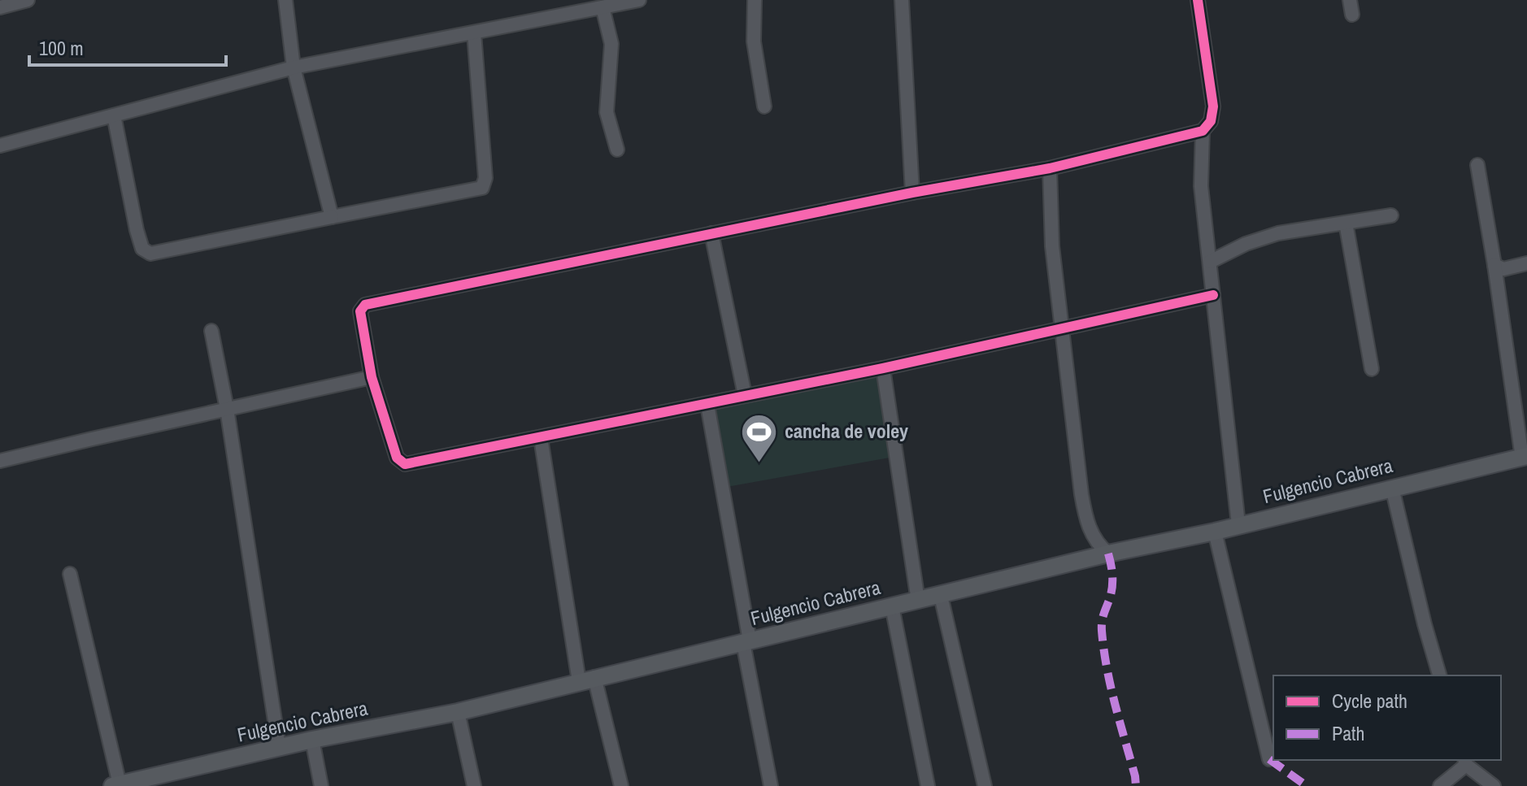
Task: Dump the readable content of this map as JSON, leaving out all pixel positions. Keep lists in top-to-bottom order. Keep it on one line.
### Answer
{"streets":{"main road":["Fulgencio Cabrera"]},"places":{"sports":["cancha de voley"]},"legend":["Cycle path","Path"],"scale_bar":"100 m"}
